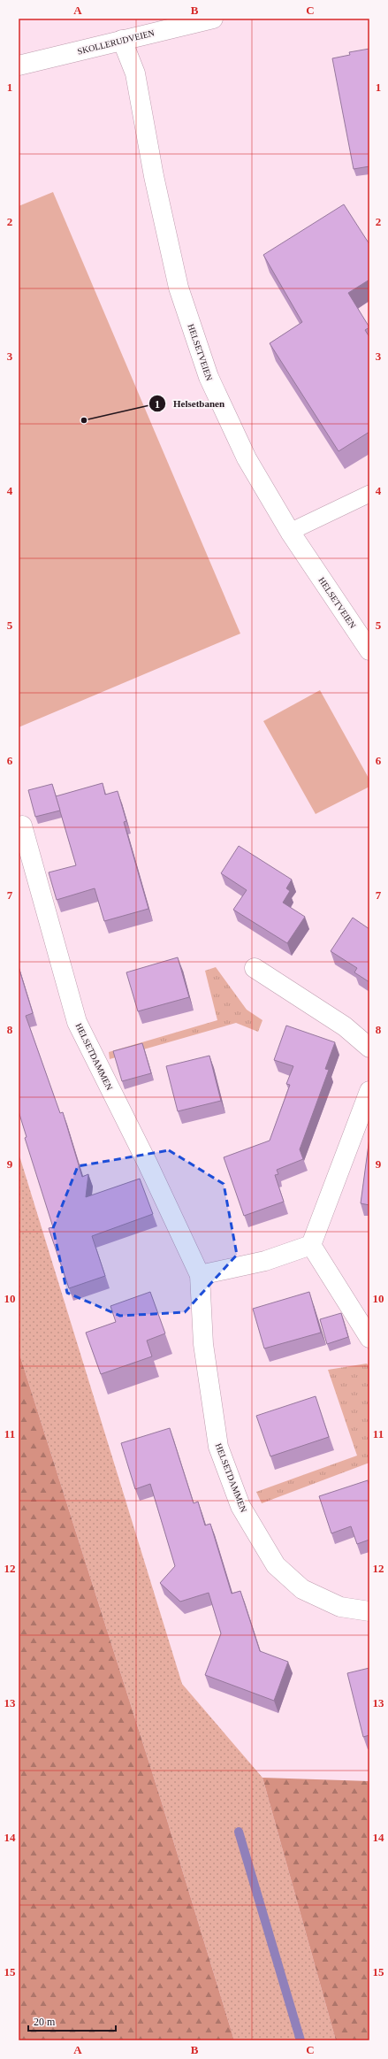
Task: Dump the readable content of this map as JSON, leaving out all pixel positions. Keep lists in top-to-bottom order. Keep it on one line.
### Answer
{"streets":{"street":["SKOLLERUDVEIEN","HELSETVEIEN","HELSETDAMMEN"]},"crossings":[["SKOLLERUDVEIEN","HELSETVEIEN"]],"places":["Helsetbanen"],"scale_bar":"20 m","grid":{"columns":["A","B","C"],"rows":["1","2","3","4","5","6","7","8","9","10","11","12","13","14","15"]}}
